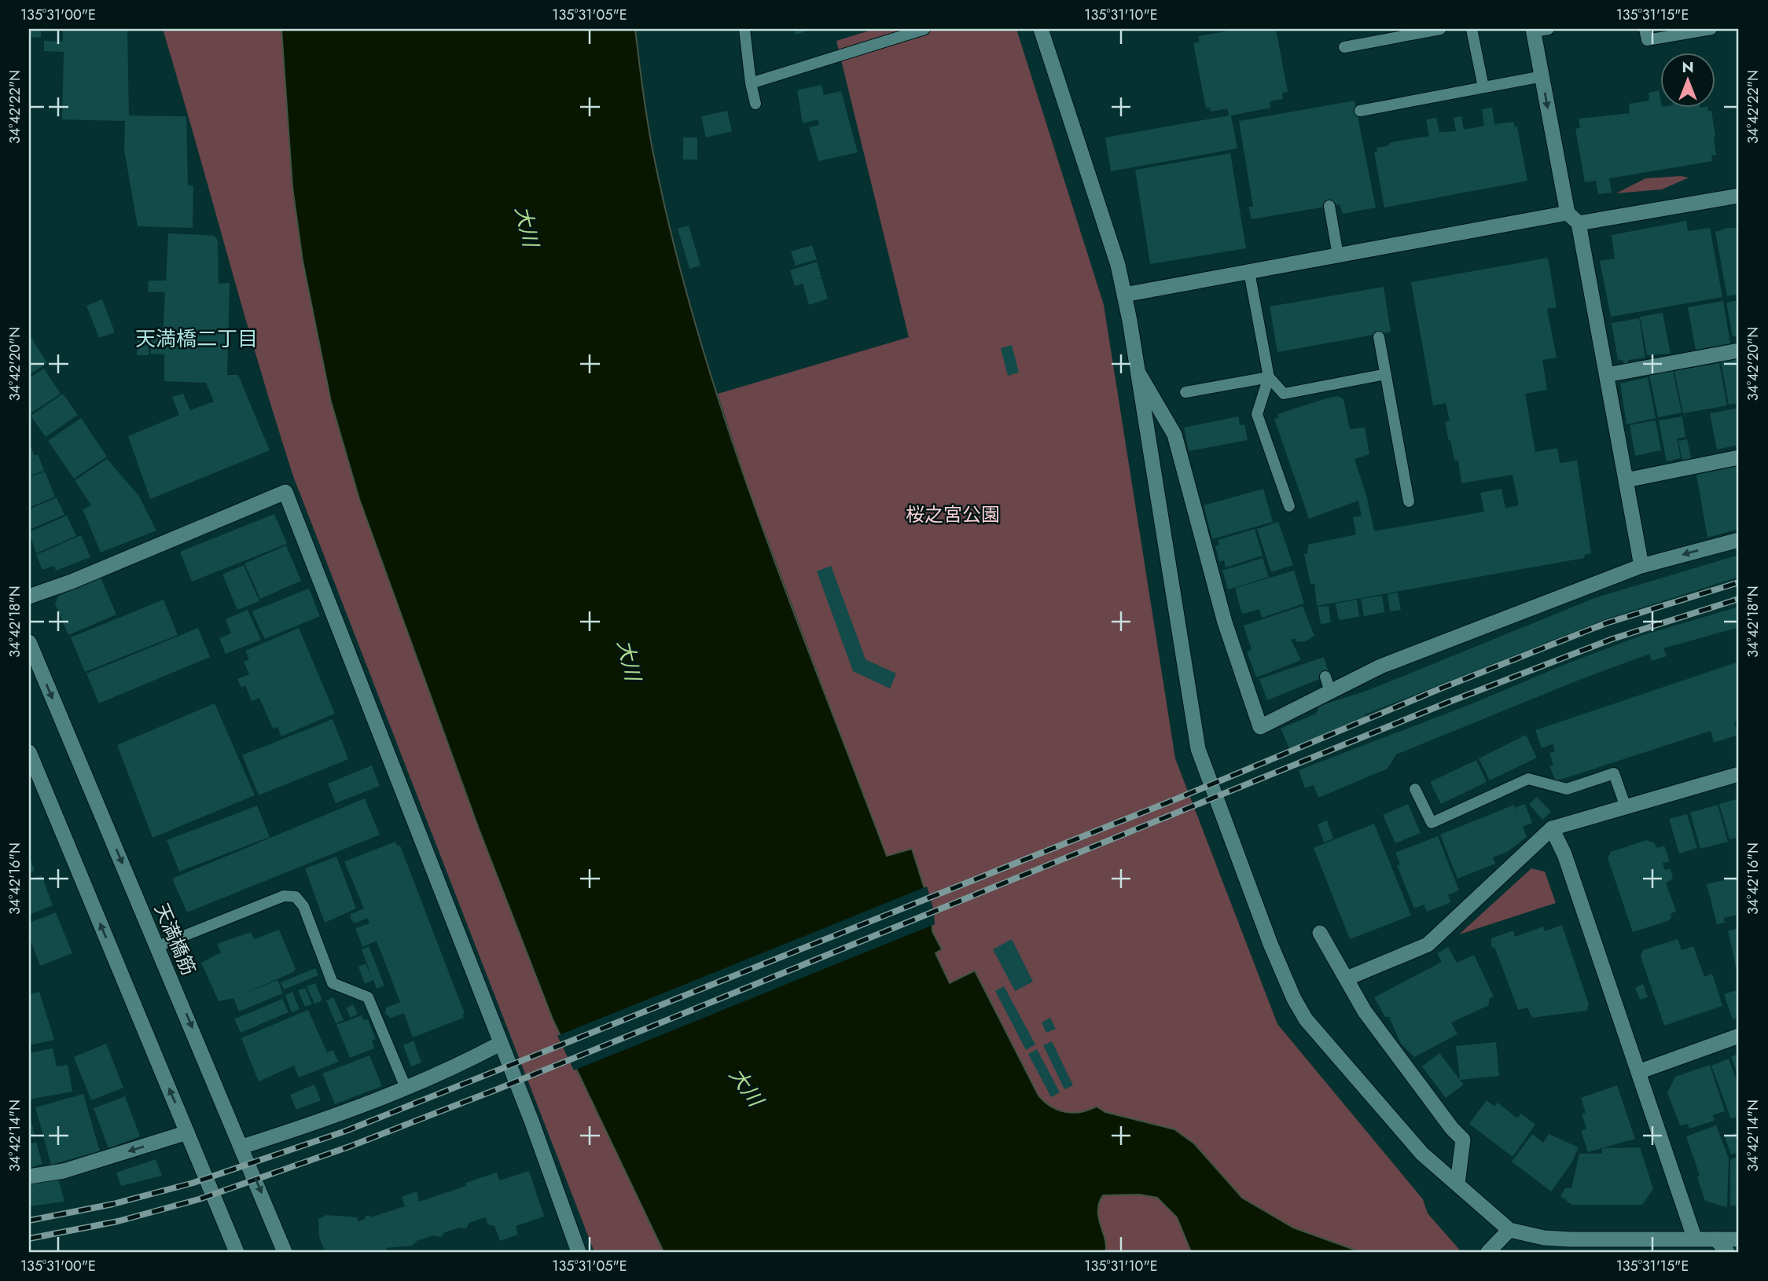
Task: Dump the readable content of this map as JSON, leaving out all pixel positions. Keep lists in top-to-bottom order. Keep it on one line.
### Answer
{"streets":{"street":["天満橋筋"]},"districts":["天満橋二丁目"],"water":["大川"],"parks":["桜之宮公園"],"north":"top","coordinates":["135°31'00\"E","135°31'05\"E","135°31'10\"E","135°31'15\"E","34°42'22\"N","34°42'20\"N","34°42'18\"N","34°42'16\"N","34°42'14\"N"]}
